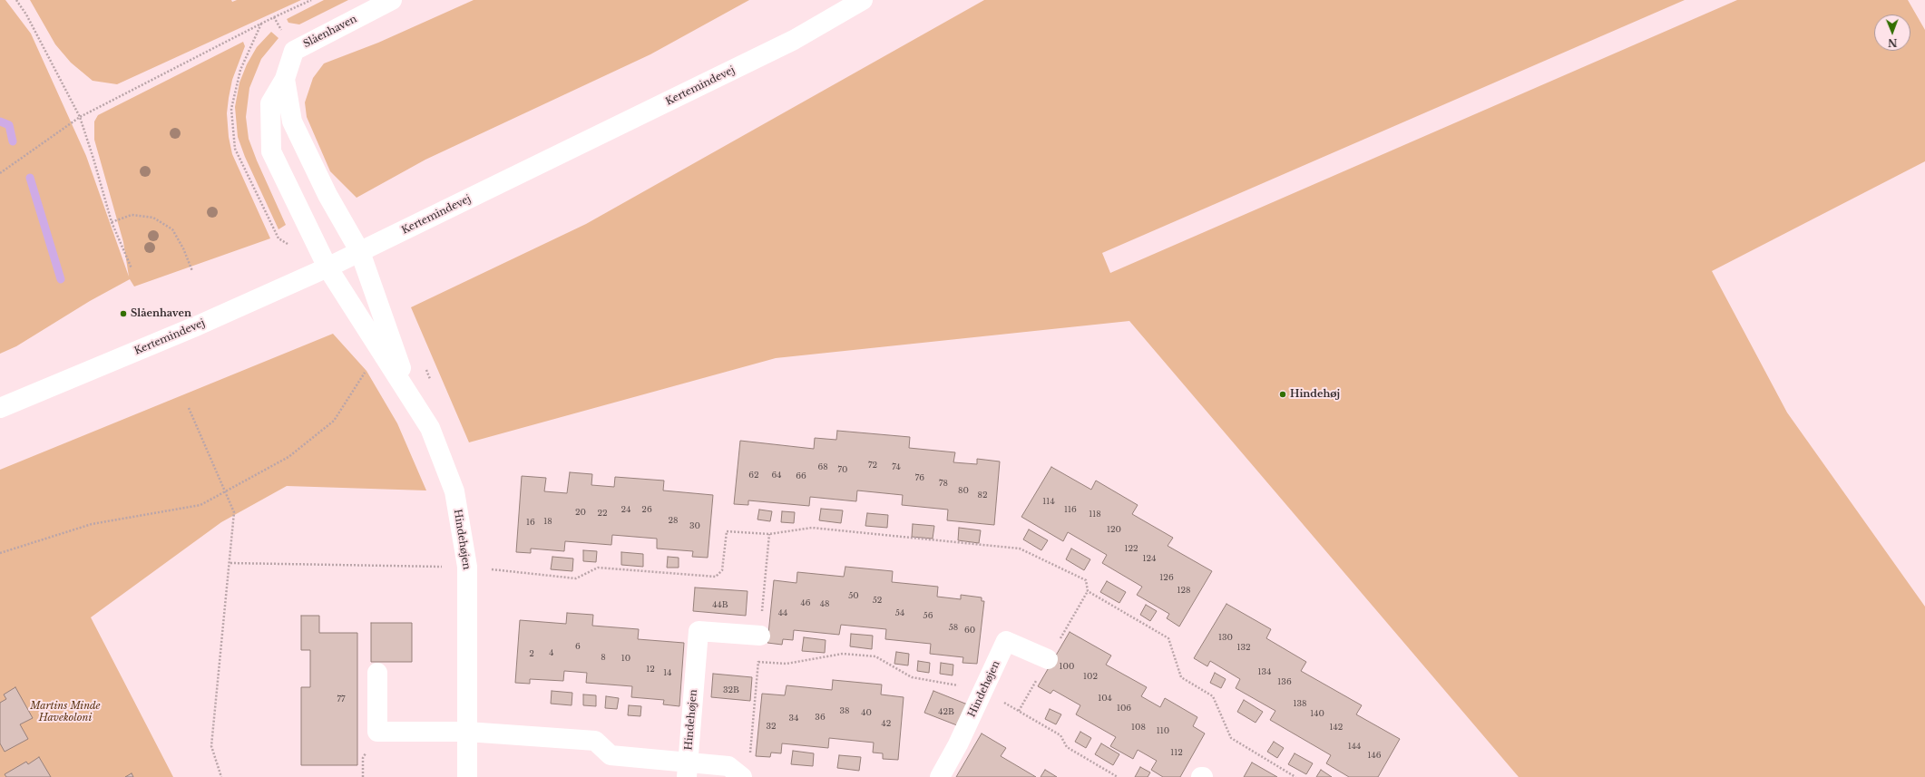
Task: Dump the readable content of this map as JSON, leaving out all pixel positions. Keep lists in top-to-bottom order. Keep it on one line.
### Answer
{"streets":{"street":["Slåenhaven","Kertemindevej","Hindehøjen"]},"crossings":[["Slåenhaven","Kertemindevej"],["Slåenhaven","Hindehøjen"],["Kertemindevej","Hindehøjen"]],"parks":["Martins Minde Havekoloni"],"places":["Slåenhaven","Hindehøj"],"house_numbers":["72","68","74","70","62","64","66","76","78","80","82","114","24","26","116","20","22","118","28","18","16","30","120","122","124","126","128","50","52","46","48","44B","44","54","56","58","60","130","6","132","4","2","8","10","100","12","134","14","102","136","32B","104","77","138","106","38","42B","40","140","36","34","42","32","108","142","110","144","112","146"],"north":"bottom"}
